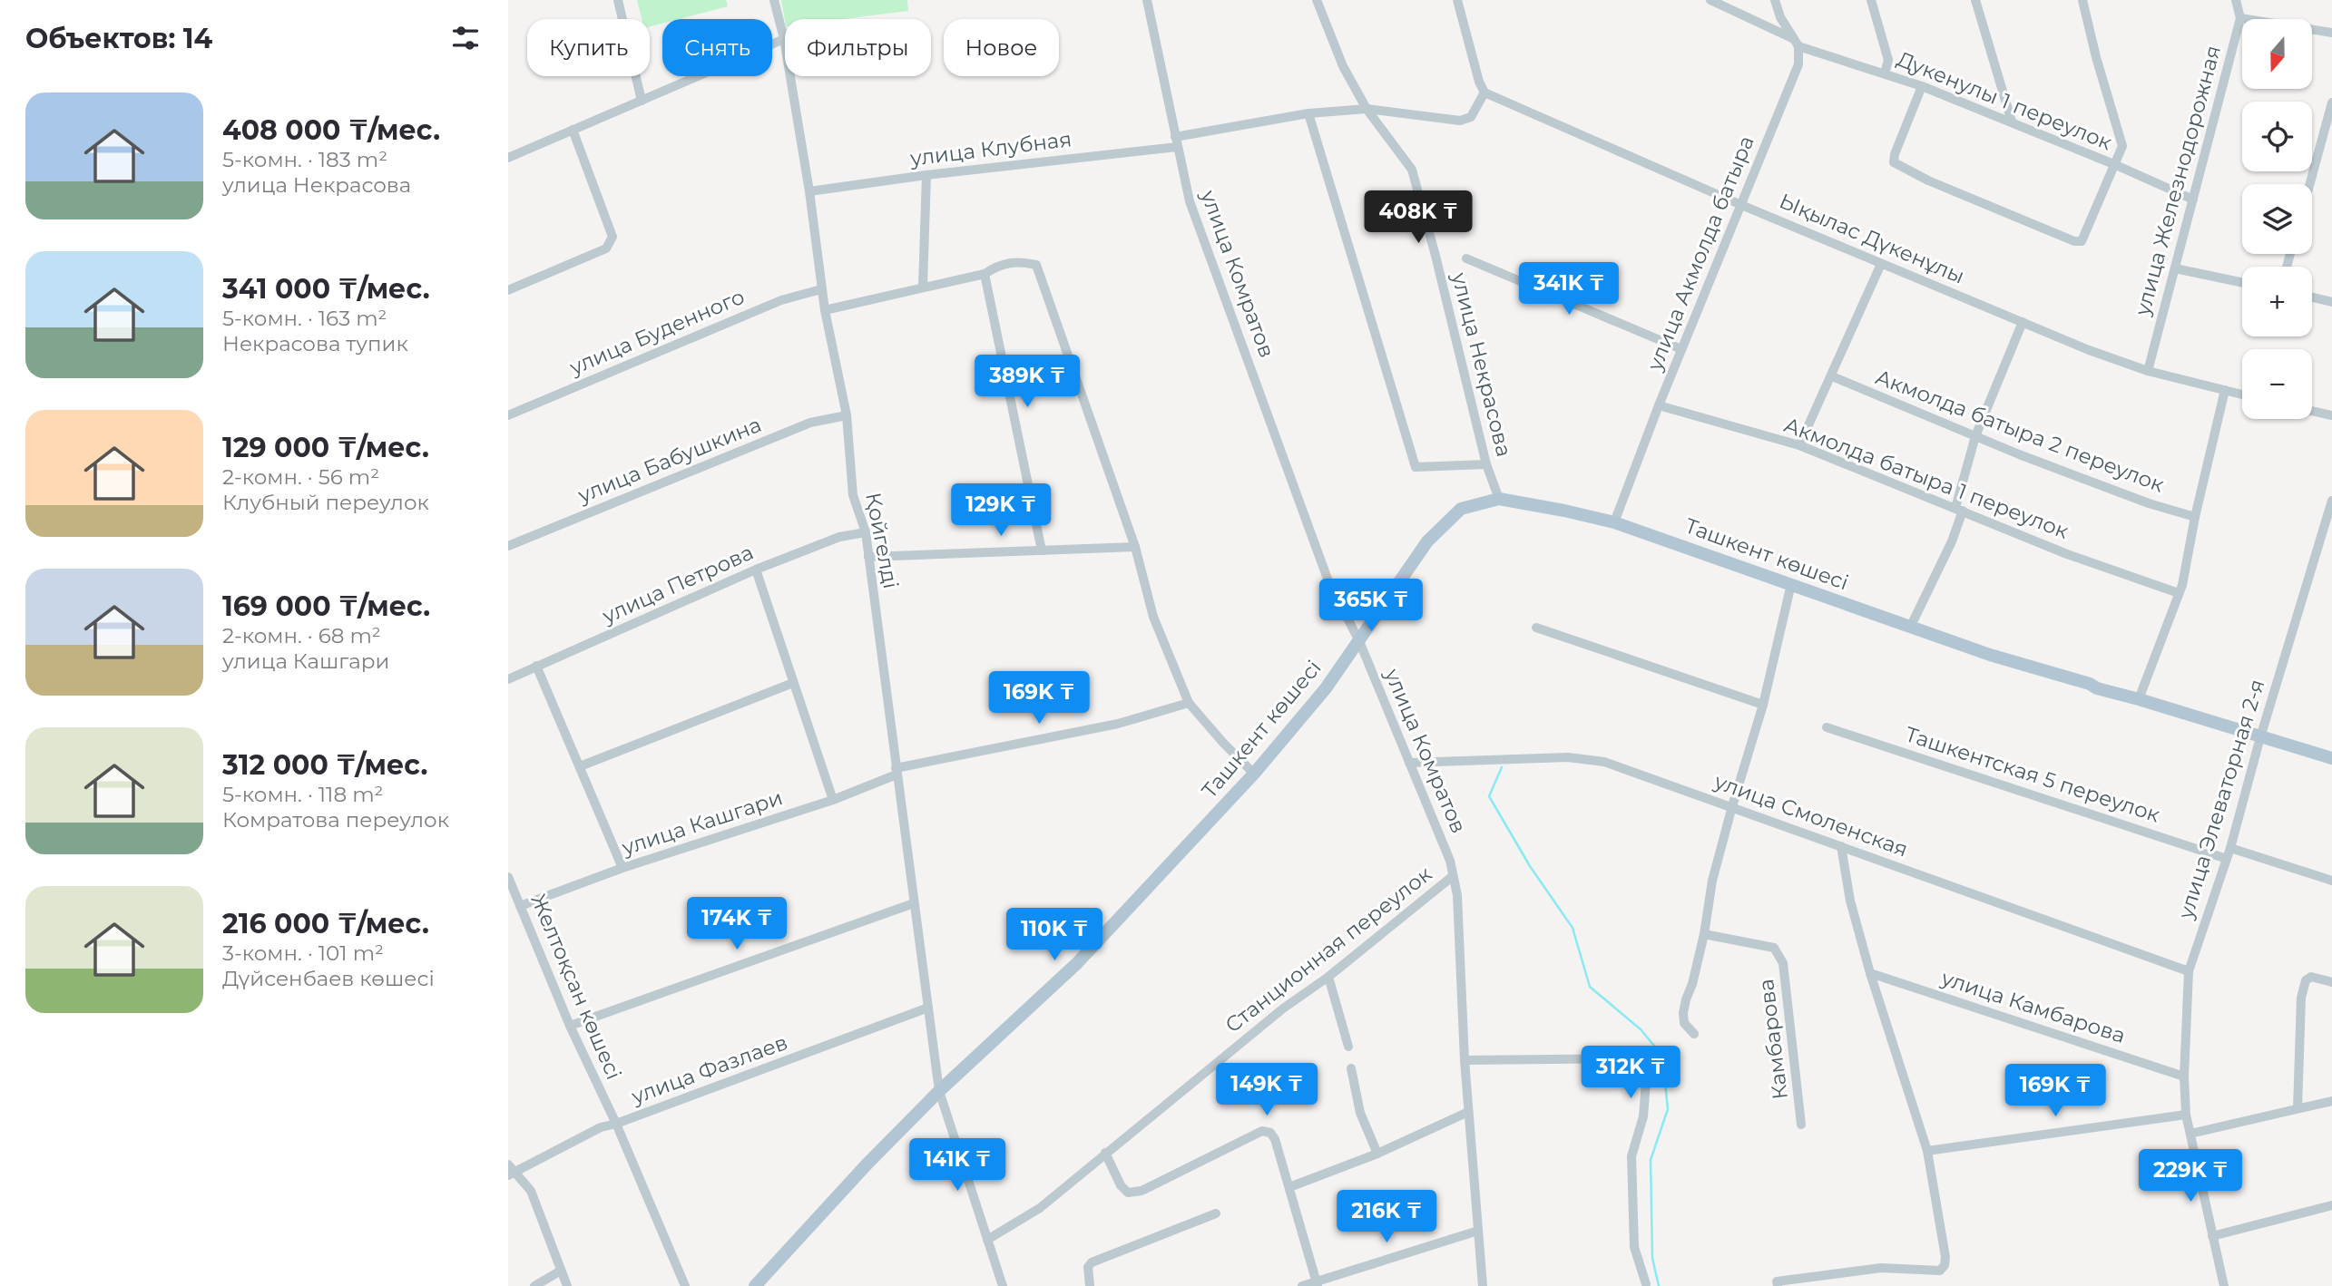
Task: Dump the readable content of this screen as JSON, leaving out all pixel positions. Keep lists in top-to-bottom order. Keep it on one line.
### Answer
{"streets":{"main road":["Ташкент көшесі"],"street":["Дукенулы 1 переулок","улица Клубная","улица Железнодорожная","Ықылас Дүкенұлы","улица Акмолда батыра","улица Комратов","улица Буденного","улица Некрасова","Акмолда батыра 2 переулок","улица Бабушкина","Акмолда батыра 1 переулок","Қойгелді","улица Петрова","Ташкентская 5 переулок","улица Элеваторная 2-я","улица Смоленская","улица Кашгари","Станционная переулок","Желтоқсан көшесі","улица Камбарова","Камбарова","улица Фазлаев"]},"crossings":[["Дукенулы 1 переулок","улица Железнодорожная"],["Дукенулы 1 переулок","улица Акмолда батыра"],["улица Клубная","Ықылас Дүкенұлы"],["улица Клубная","улица Комратов"],["улица Клубная","улица Некрасова"],["улица Клубная","Қойгелді"],["улица Железнодорожная","Ықылас Дүкенұлы"],["Ықылас Дүкенұлы","улица Акмолда батыра"],["улица Акмолда батыра","Акмолда батыра 1 переулок"],["улица Акмолда батыра","Ташкент көшесі"],["улица Комратов","Ташкент көшесі"],["улица Комратов","улица Смоленская"],["улица Комратов","Станционная переулок"],["улица Буденного","Қойгелді"],["улица Некрасова","Ташкент көшесі"],["улица Бабушкина","Қойгелді"],["Қойгелді","Ташкент көшесі"],["Қойгелді","улица Петрова"],["Қойгелді","улица Кашгари"],["Қойгелді","Станционная переулок"],["Қойгелді","улица Фазлаев"],["Ташкент көшесі","улица Элеваторная 2-я"],["Ташкентская 5 переулок","улица Элеваторная 2-я"],["улица Элеваторная 2-я","улица Смоленская"],["улица Элеваторная 2-я","улица Камбарова"],["улица Кашгари","Желтоқсан көшесі"],["Желтоқсан көшесі","улица Фазлаев"]],"north":"bottom","page":{"heading":"Объектов: 14","map_buttons":["+","−"],"chip":["Купить","Снять","Фильтры","Новое"],"list":[{"name":"408 000 ₸/мес.","note":"5-комн. · 183 m² · улица Некрасова"},{"name":"341 000 ₸/мес.","note":"5-комн. · 163 m² · Некрасова тупик"},{"name":"129 000 ₸/мес.","note":"2-комн. · 56 m² · Клубный переулок"},{"name":"169 000 ₸/мес.","note":"2-комн. · 68 m² · улица Кашгари"},{"name":"312 000 ₸/мес.","note":"5-комн. · 118 m² · Комратова переулок"},{"name":"216 000 ₸/мес.","note":"3-комн. · 101 m² · Дүйсенбаев көшесі"}],"price":["408K ₸","341K ₸","389K ₸","129K ₸","365K ₸","169K ₸","174K ₸","110K ₸","312K ₸","149K ₸","169K ₸","141K ₸","229K ₸","216K ₸"]}}
